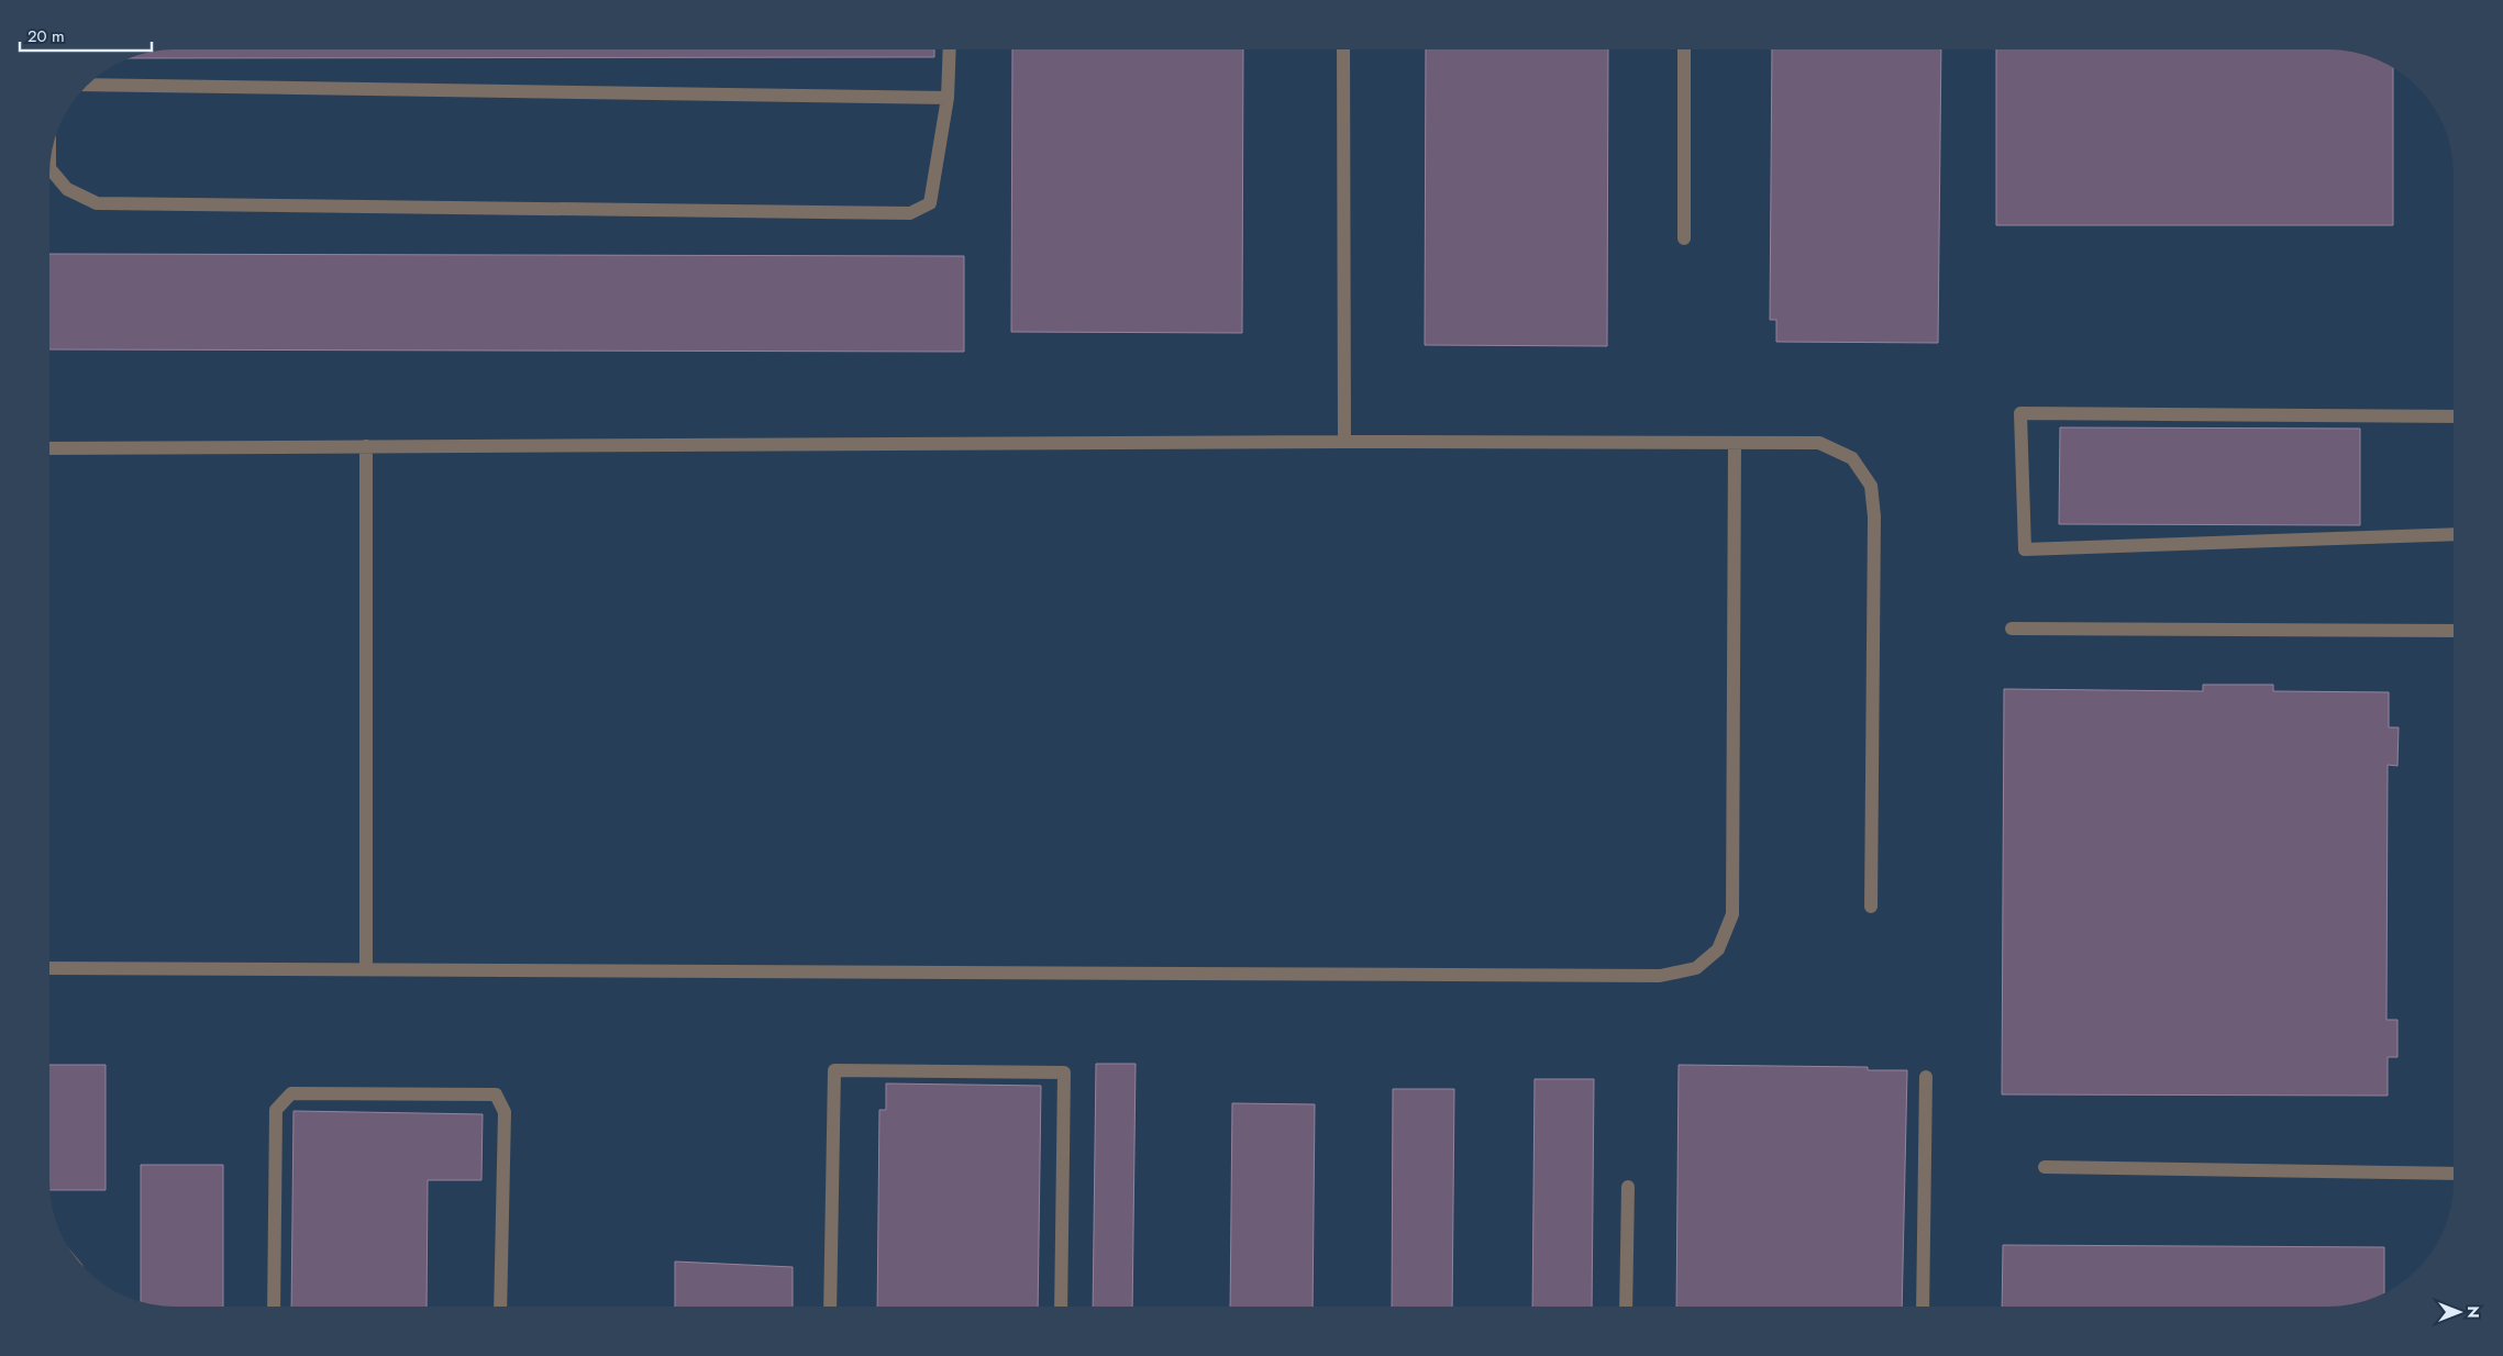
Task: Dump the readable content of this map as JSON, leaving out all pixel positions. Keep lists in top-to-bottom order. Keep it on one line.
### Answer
{"scale_bar":"20 m","north":"right"}
